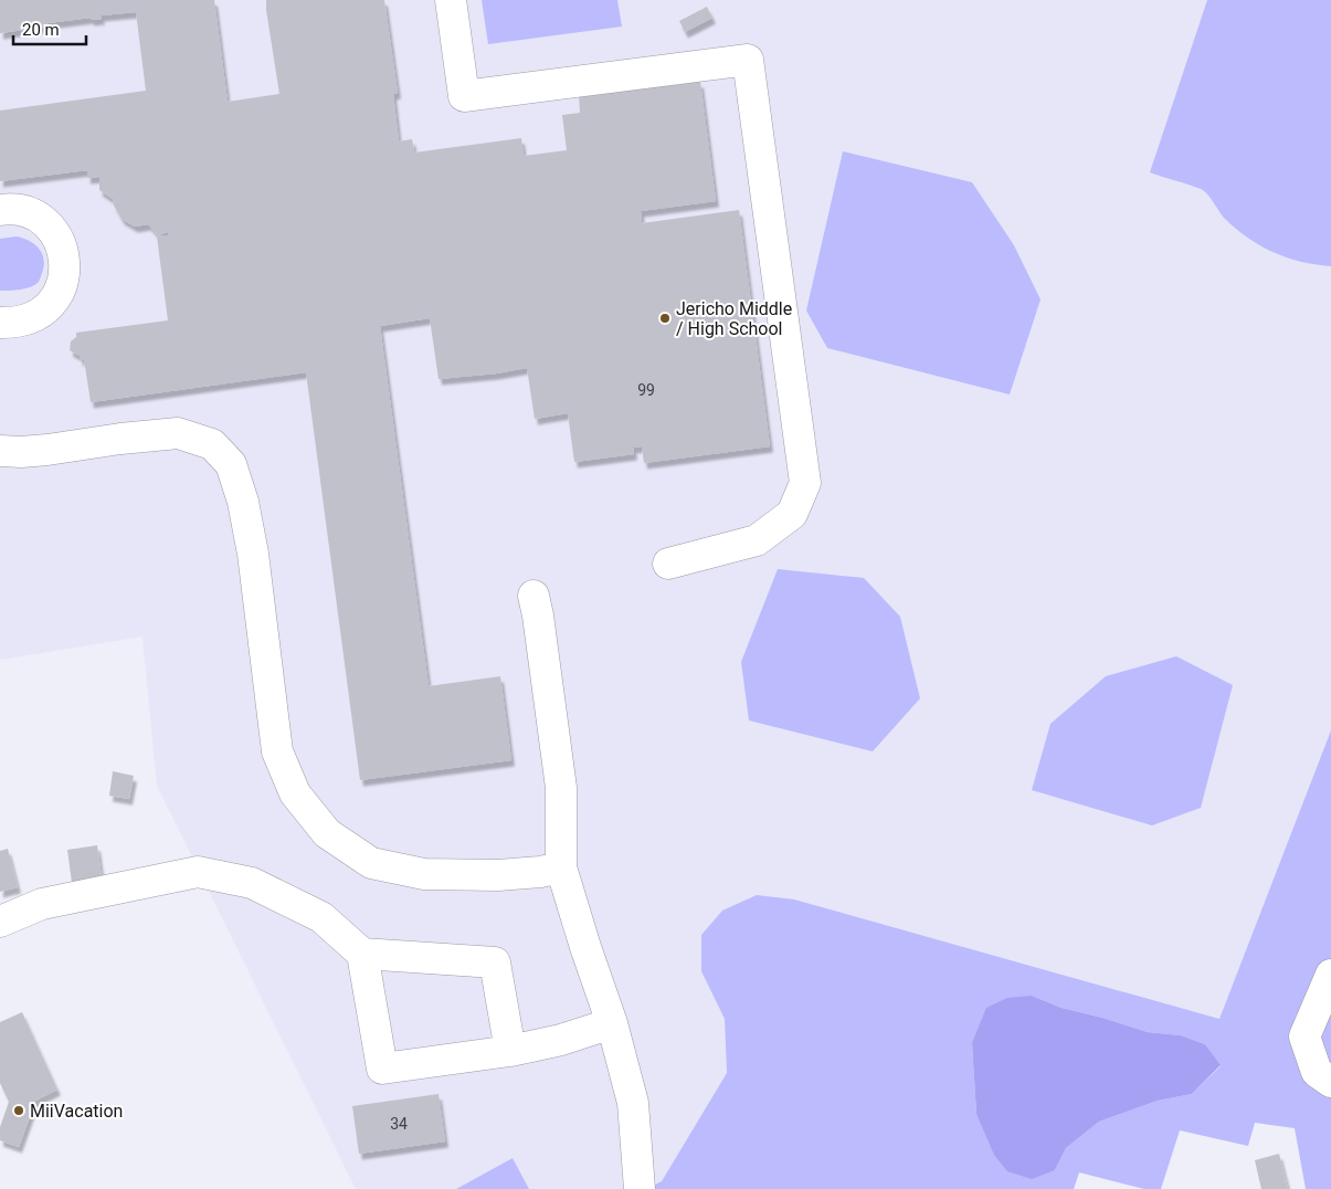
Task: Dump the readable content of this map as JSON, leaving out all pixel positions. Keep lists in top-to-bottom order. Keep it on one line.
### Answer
{"places":["Jericho Middle / High School","MiiVacation"],"house_numbers":["99","34"],"scale_bar":"20 m"}
